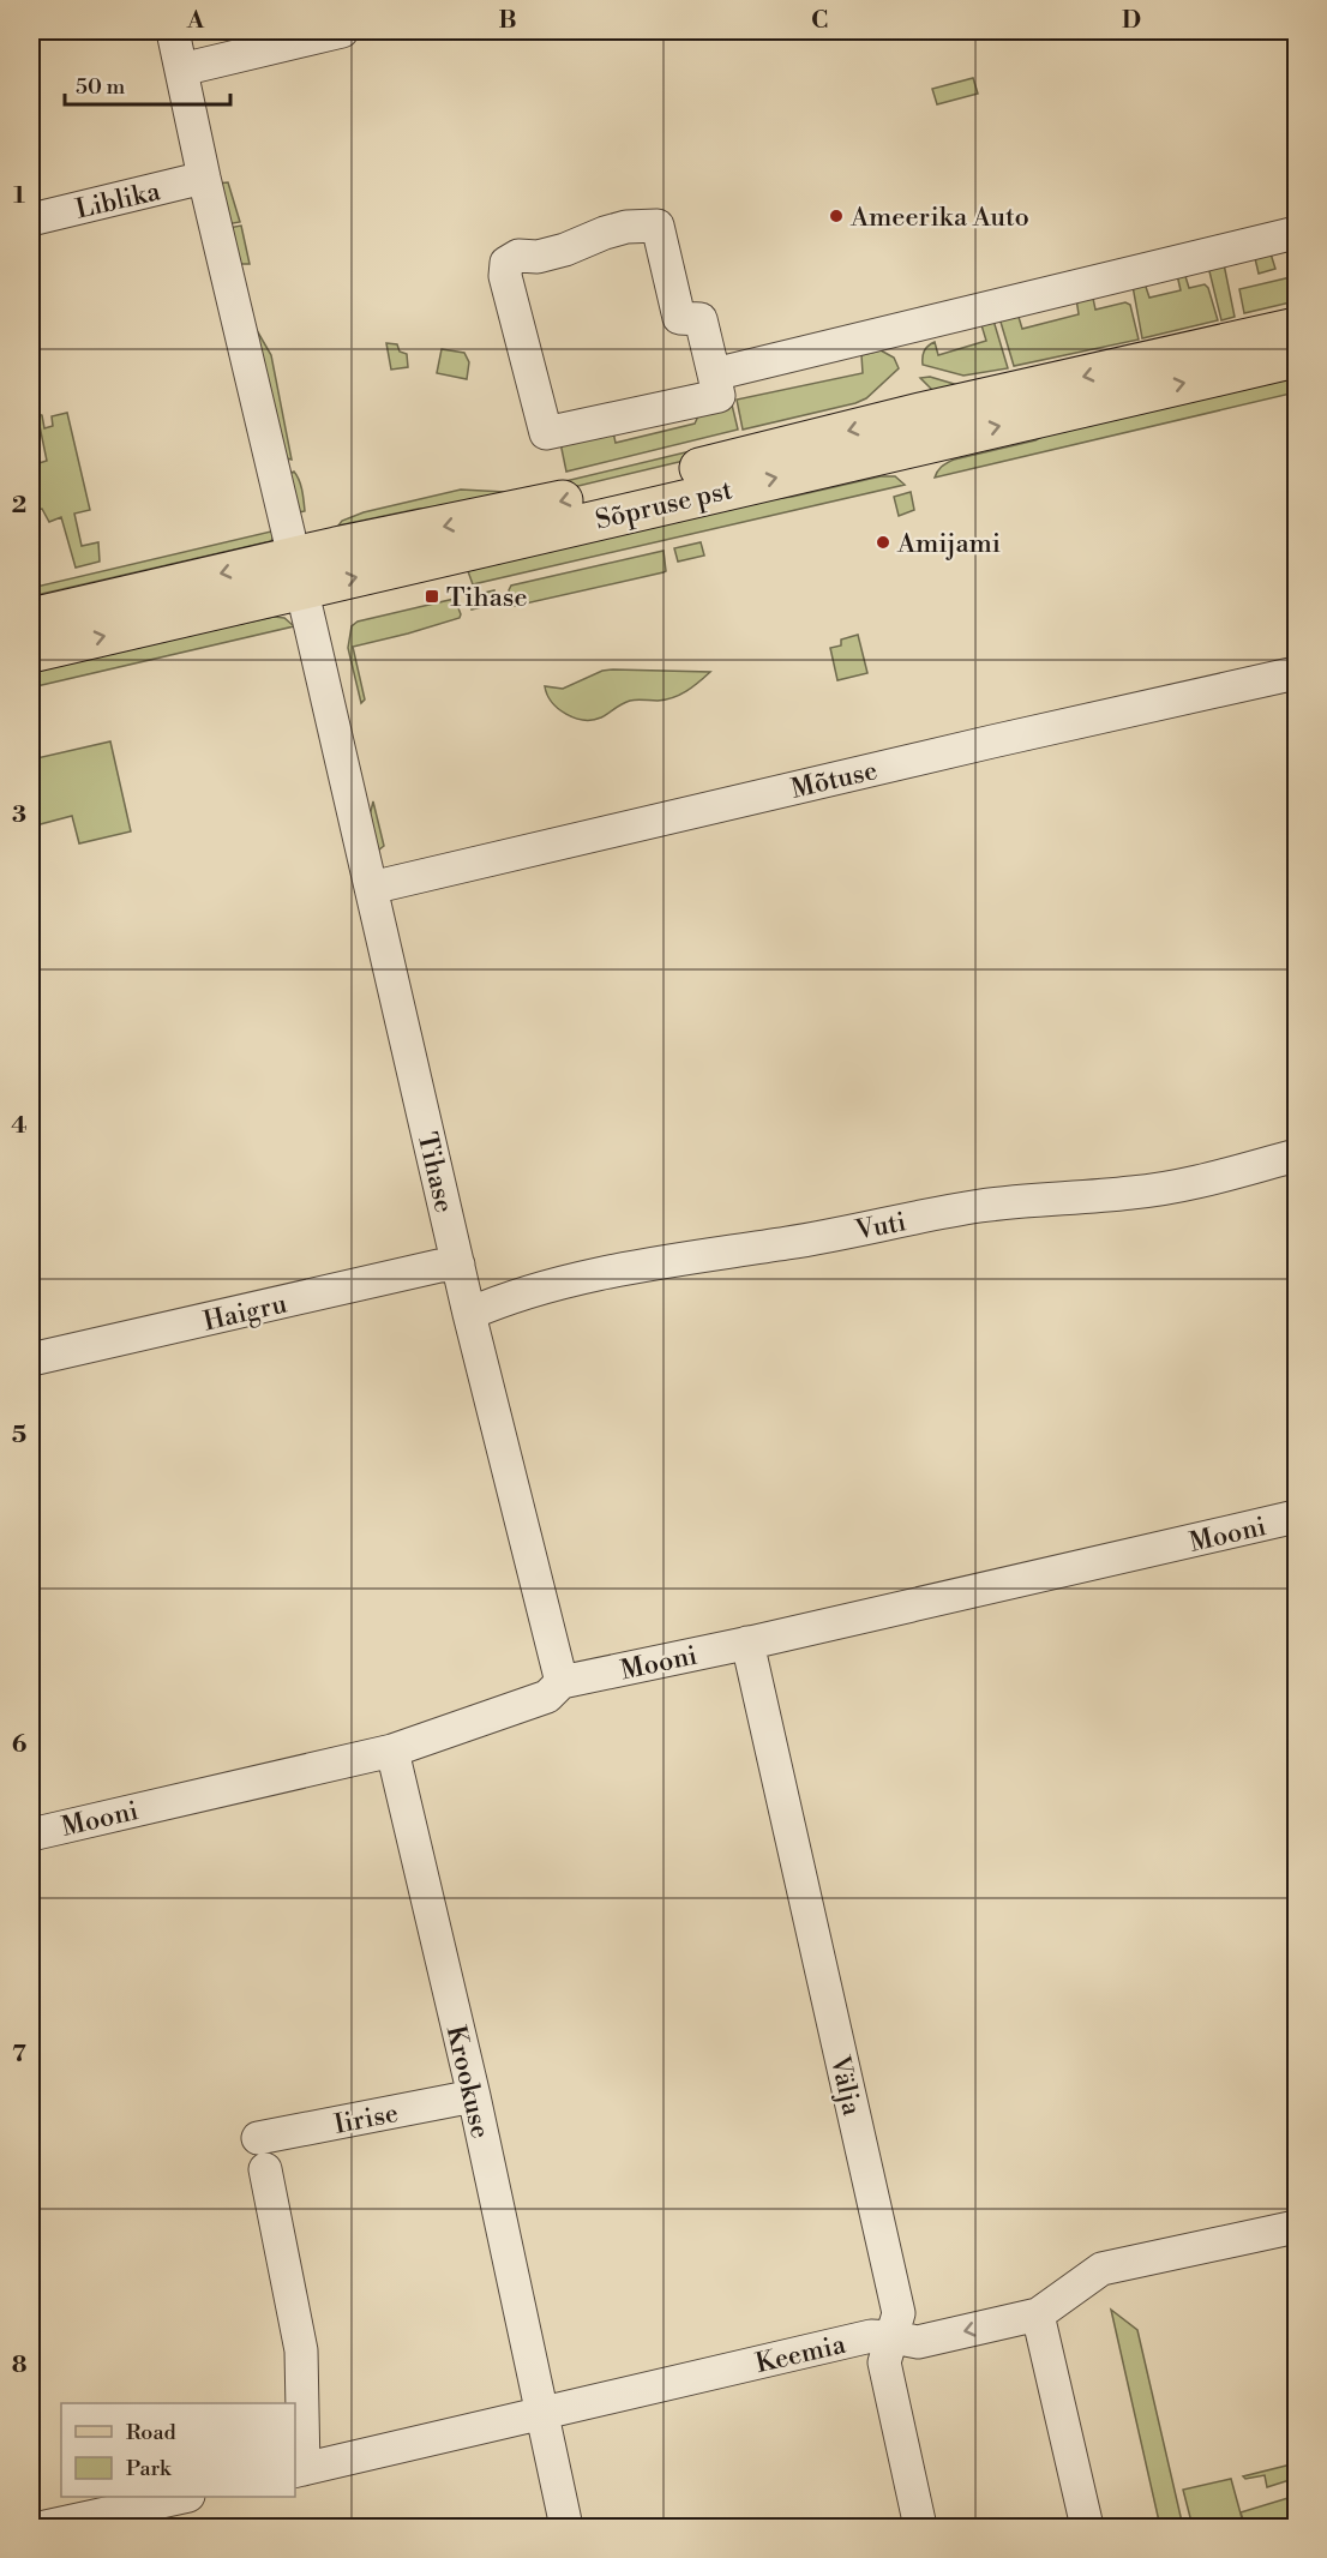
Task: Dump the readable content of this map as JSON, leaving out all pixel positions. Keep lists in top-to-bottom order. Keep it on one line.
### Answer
{"streets":{"main road":["Sõpruse pst"],"street":["Liblika","Mõtuse","Tihase","Vuti","Haigru","Mooni","Krookuse","Välja","Iirise","Keemia"]},"crossings":[["Liblika","Tihase"],["Sõpruse pst","Tihase"],["Mõtuse","Tihase"],["Tihase","Vuti"],["Tihase","Haigru"],["Tihase","Mooni"],["Mooni","Krookuse"],["Mooni","Välja"],["Krookuse","Iirise"],["Krookuse","Keemia"],["Välja","Keemia"],["Iirise","Keemia"]],"places":{"other":["Ameerika Auto","Amijami"],"transit":["Tihase"]},"legend":["Road","Park"],"scale_bar":"50 m","grid":{"columns":["A","B","C","D"],"rows":["1","2","3","4","5","6","7","8"]}}
